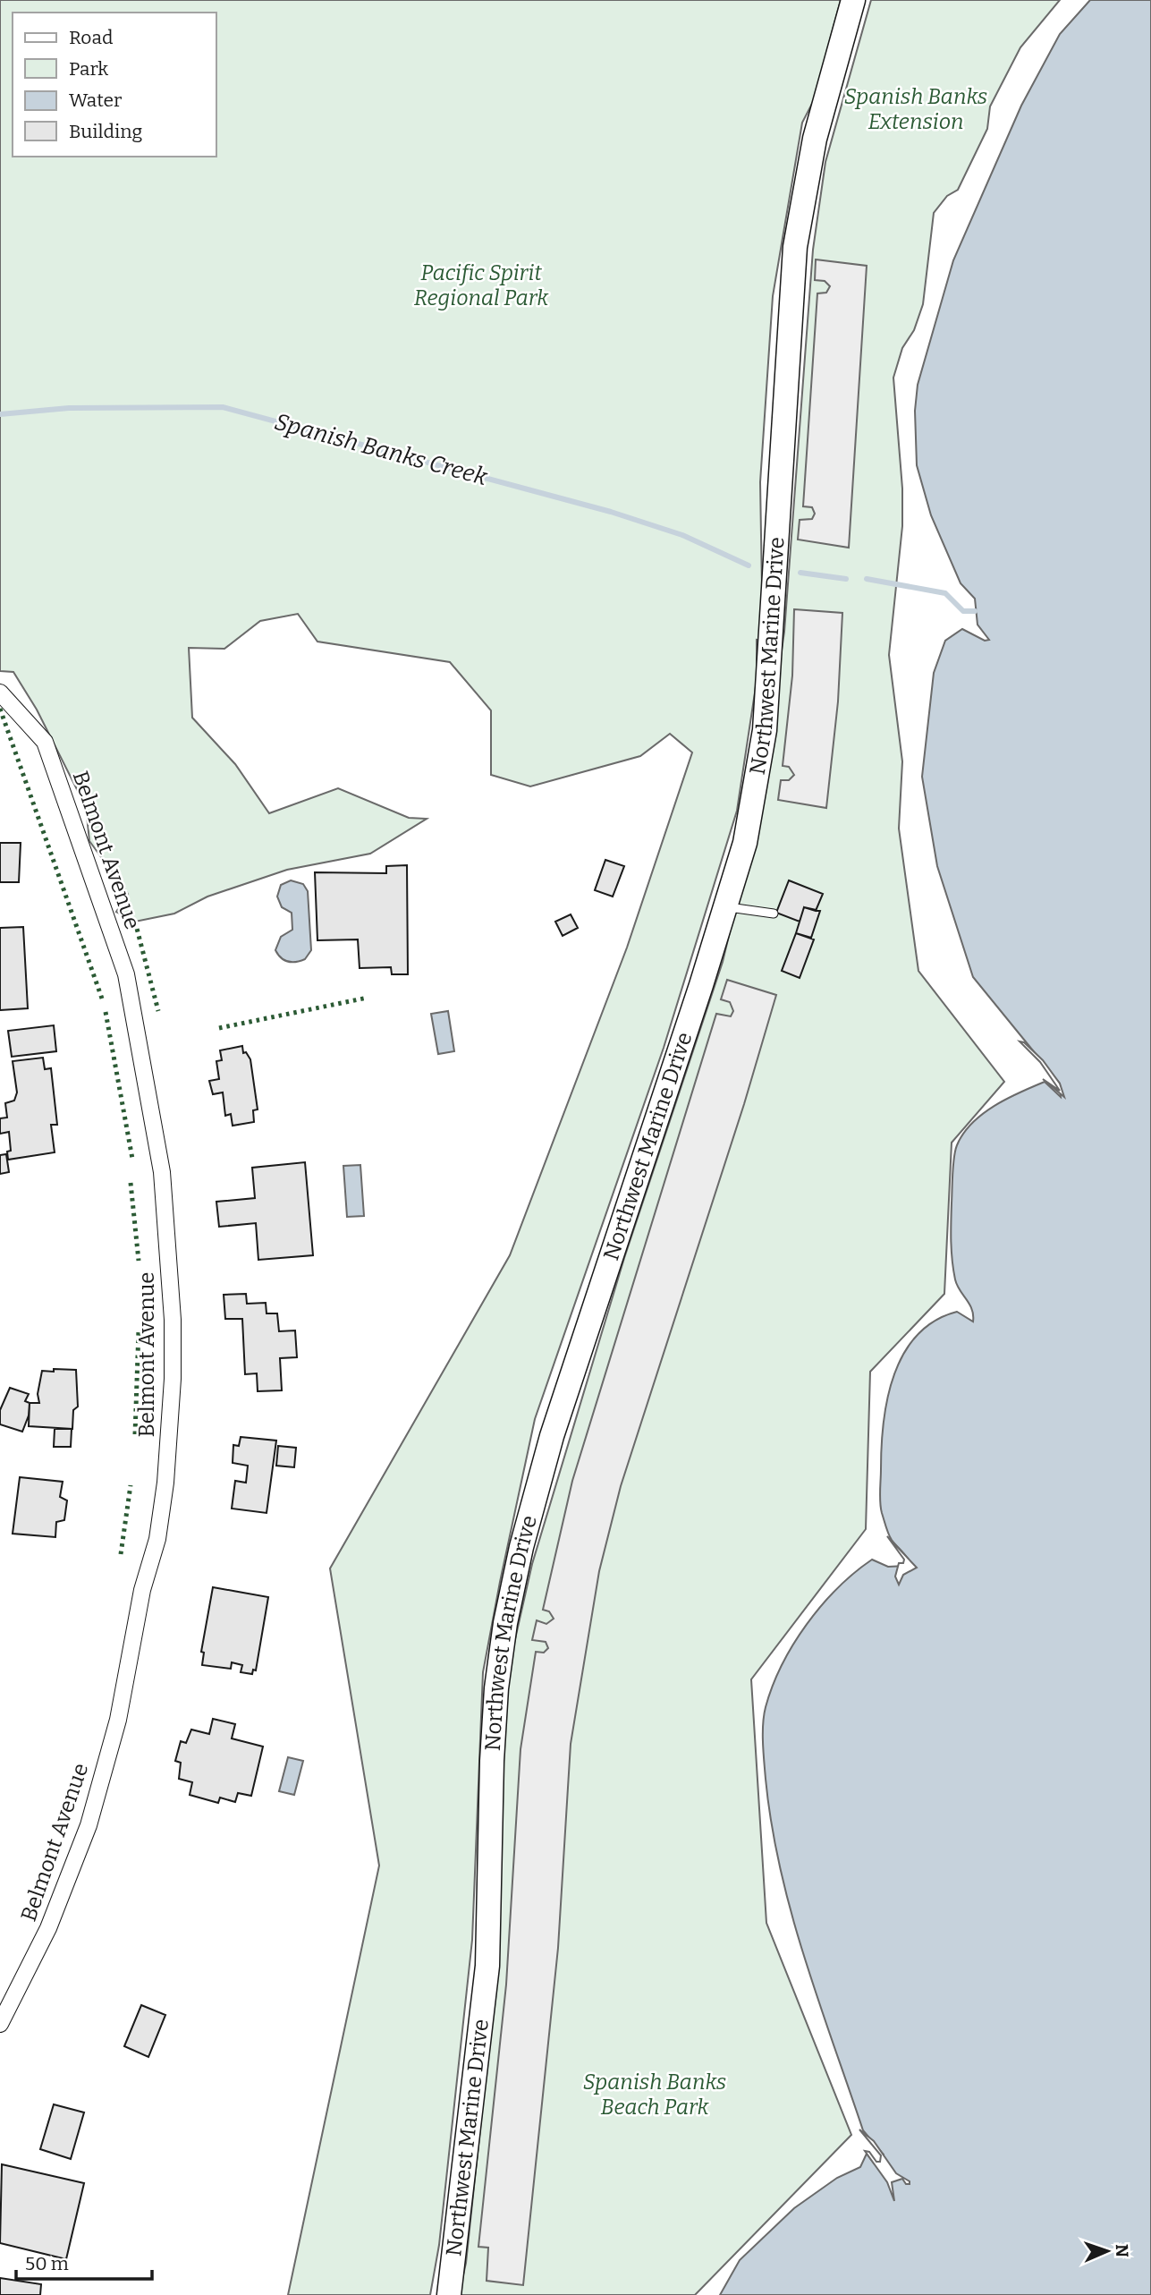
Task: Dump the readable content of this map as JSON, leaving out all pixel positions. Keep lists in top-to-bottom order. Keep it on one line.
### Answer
{"streets":{"street":["Northwest Marine Drive","Belmont Avenue"]},"water":["Spanish Banks Creek"],"parks":["Spanish Banks Extension","Pacific Spirit Regional Park","Spanish Banks Beach Park"],"legend":["Road","Park","Water","Building"],"scale_bar":"50 m","north":"right"}
